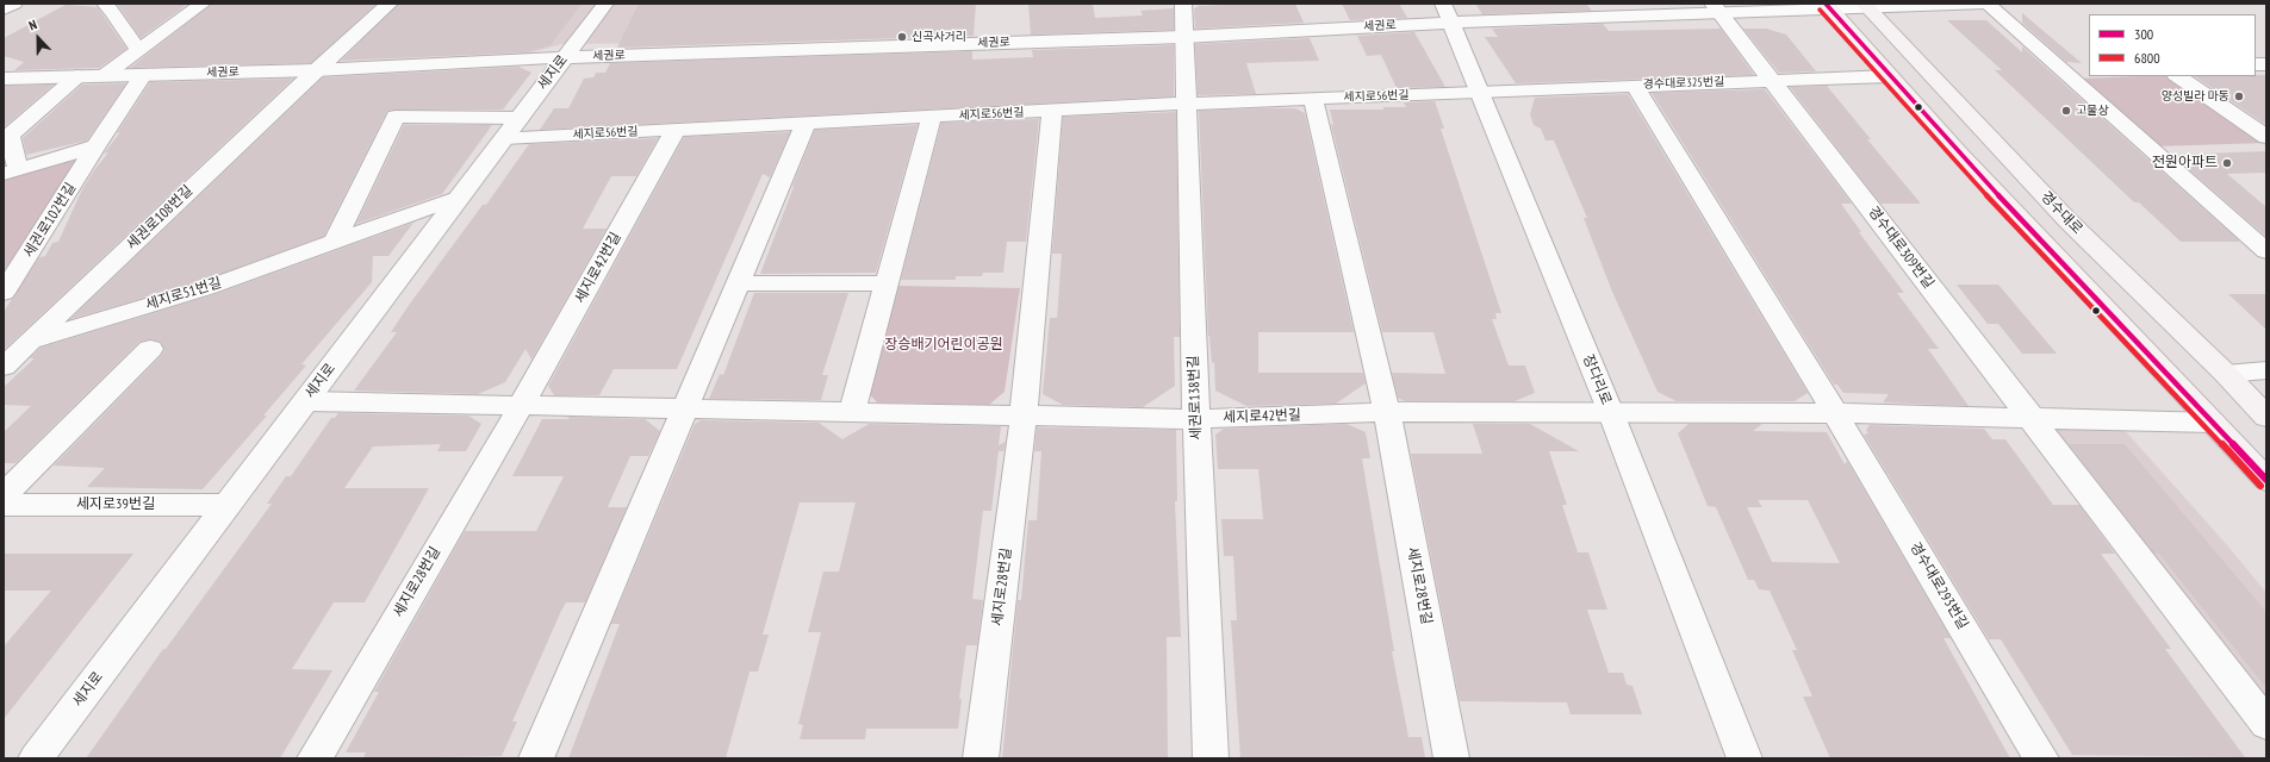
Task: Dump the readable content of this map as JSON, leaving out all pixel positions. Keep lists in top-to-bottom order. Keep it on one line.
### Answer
{"streets":{"main road":["경수대로"],"street":["세권로","세지로","경수대로325번길","세지로56번길","세권로108번길","세권로102번길","경수대로309번길","세지로42번길","세지로51번길","장다리로","세권로138번길","세지로39번길","세지로28번길","경수대로293번길"]},"crossings":[["세권로","세지로"],["세권로","경수대로"],["세권로","세권로108번길"],["세권로","세권로102번길"],["세권로","경수대로309번길"],["세권로","장다리로"],["세권로","세권로138번길"],["세지로","세지로56번길"],["세지로","세지로42번길"],["세지로","세지로51번길"],["세지로","세지로39번길"],["경수대로325번길","세지로56번길"],["경수대로325번길","경수대로309번길"],["경수대로325번길","장다리로"],["세지로56번길","세지로42번길"],["세지로56번길","장다리로"],["세지로56번길","세권로138번길"],["세권로108번길","세지로51번길"],["세지로42번길","장다리로"],["세지로42번길","세권로138번길"],["세지로42번길","세지로28번길"]],"parks":["장승배기어린이공원"],"places":["신곡사거리","양성빌라 마동","고물상","전원아파트"],"lines":["transit line 300","transit line 6800"],"legend":["300","6800"],"north":"top"}
